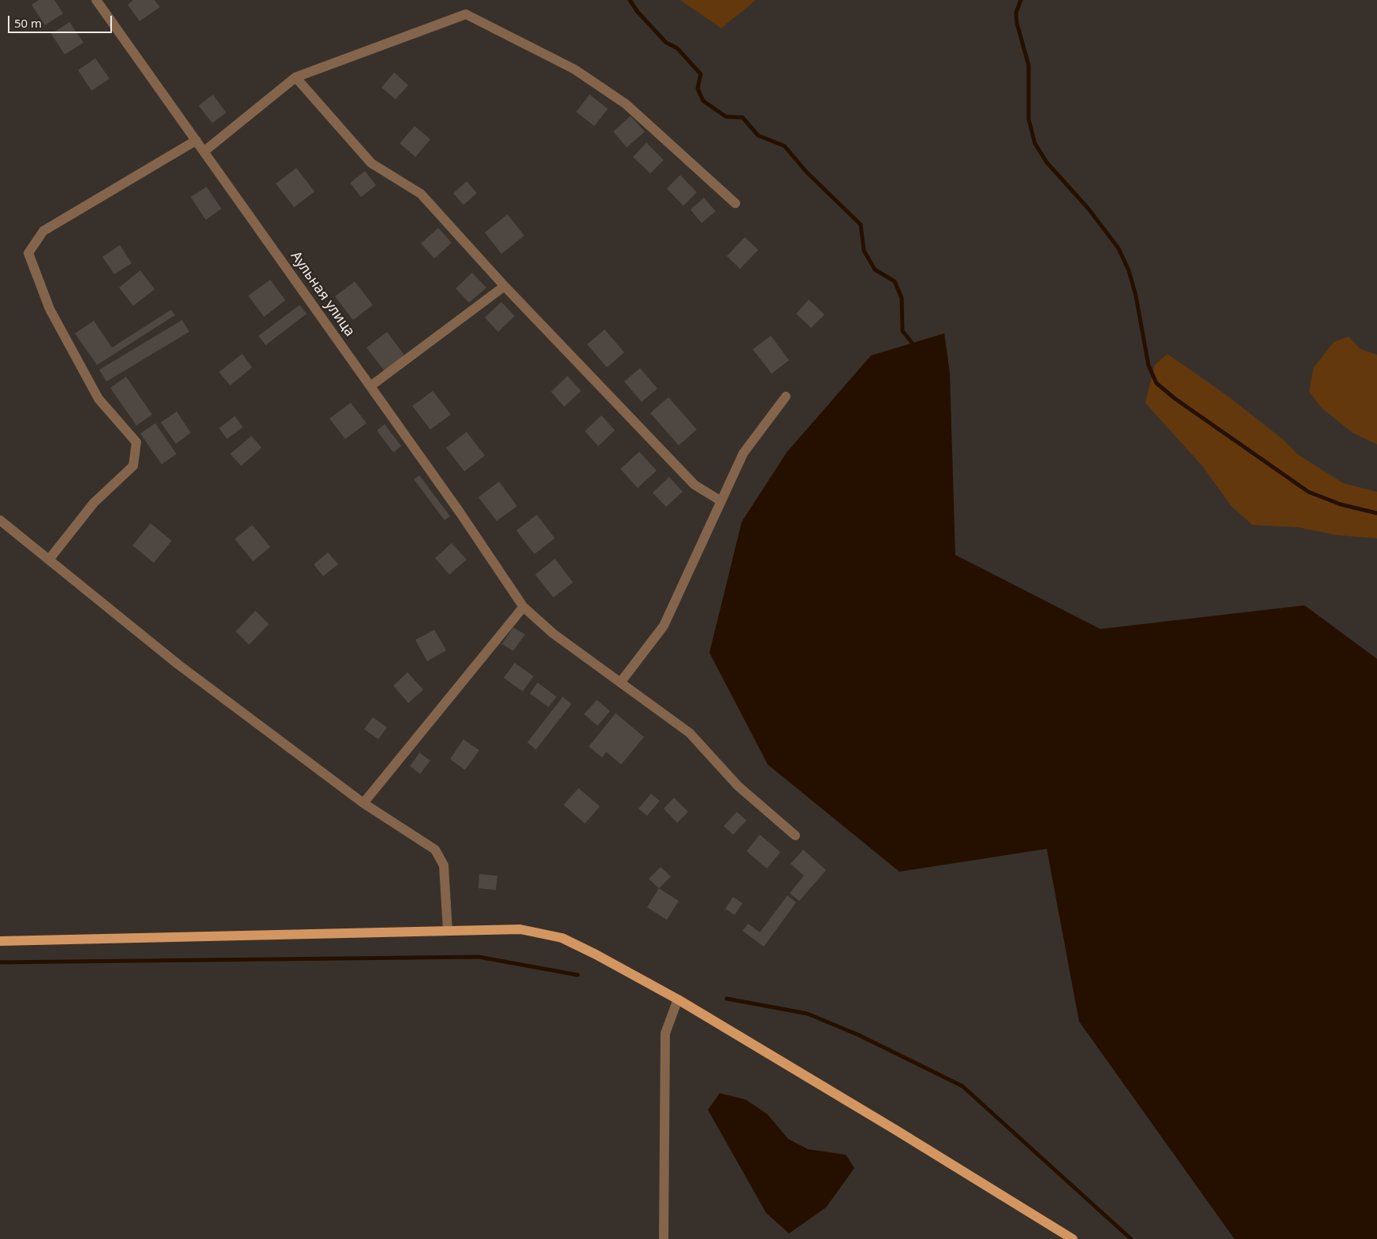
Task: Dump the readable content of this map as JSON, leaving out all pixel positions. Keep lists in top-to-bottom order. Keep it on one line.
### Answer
{"streets":{"street":["Аульная улица"]},"scale_bar":"50 m"}
